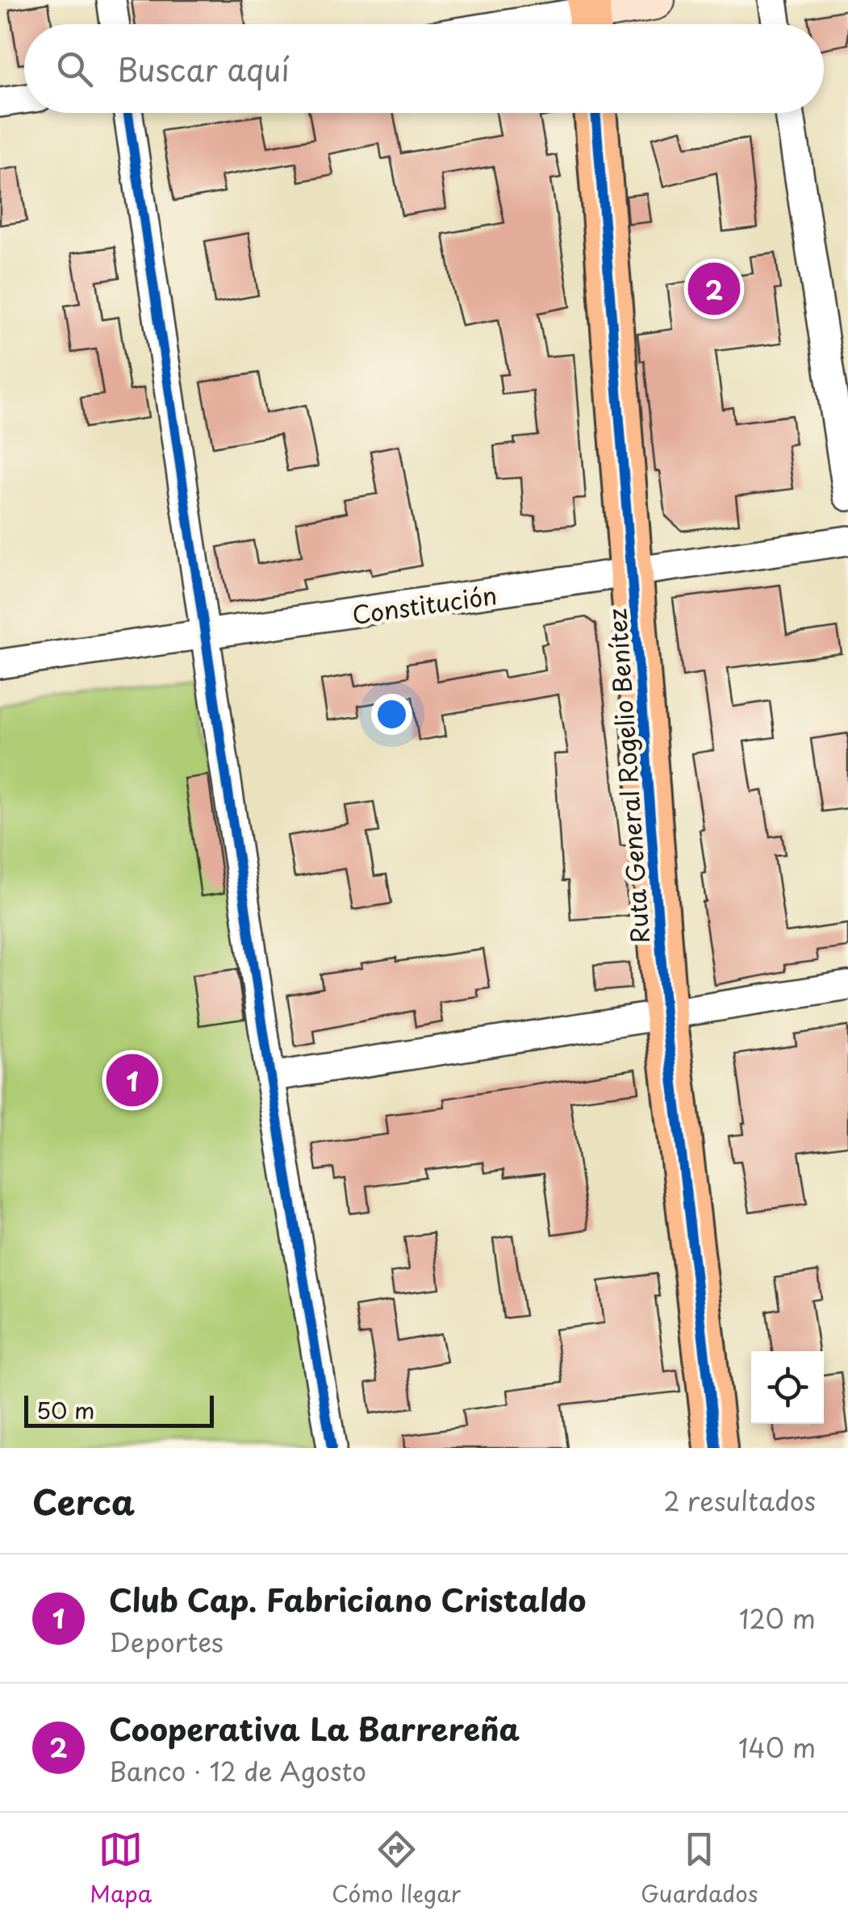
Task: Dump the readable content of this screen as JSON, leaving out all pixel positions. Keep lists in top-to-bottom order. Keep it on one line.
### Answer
{"streets":{"main road":["Ruta General Rogelio Benítez"],"street":["Constitución"]},"crossings":[["Constitución","Ruta General Rogelio Benítez"]],"scale_bar":"50 m","page":{"search":"Buscar aquí","pins":["2","1"],"scale":"50 m","heading":["Cerca","2 resultados"],"list":[{"mark":"1","name":"Club Cap. Fabriciano Cristaldo","note":"Deportes","value":"120 m"},{"mark":"2","name":"Cooperativa La Barrereña","note":"Banco · 12 de Agosto","value":"140 m"}],"nav":["Mapa","Cómo llegar","Guardados"]}}
